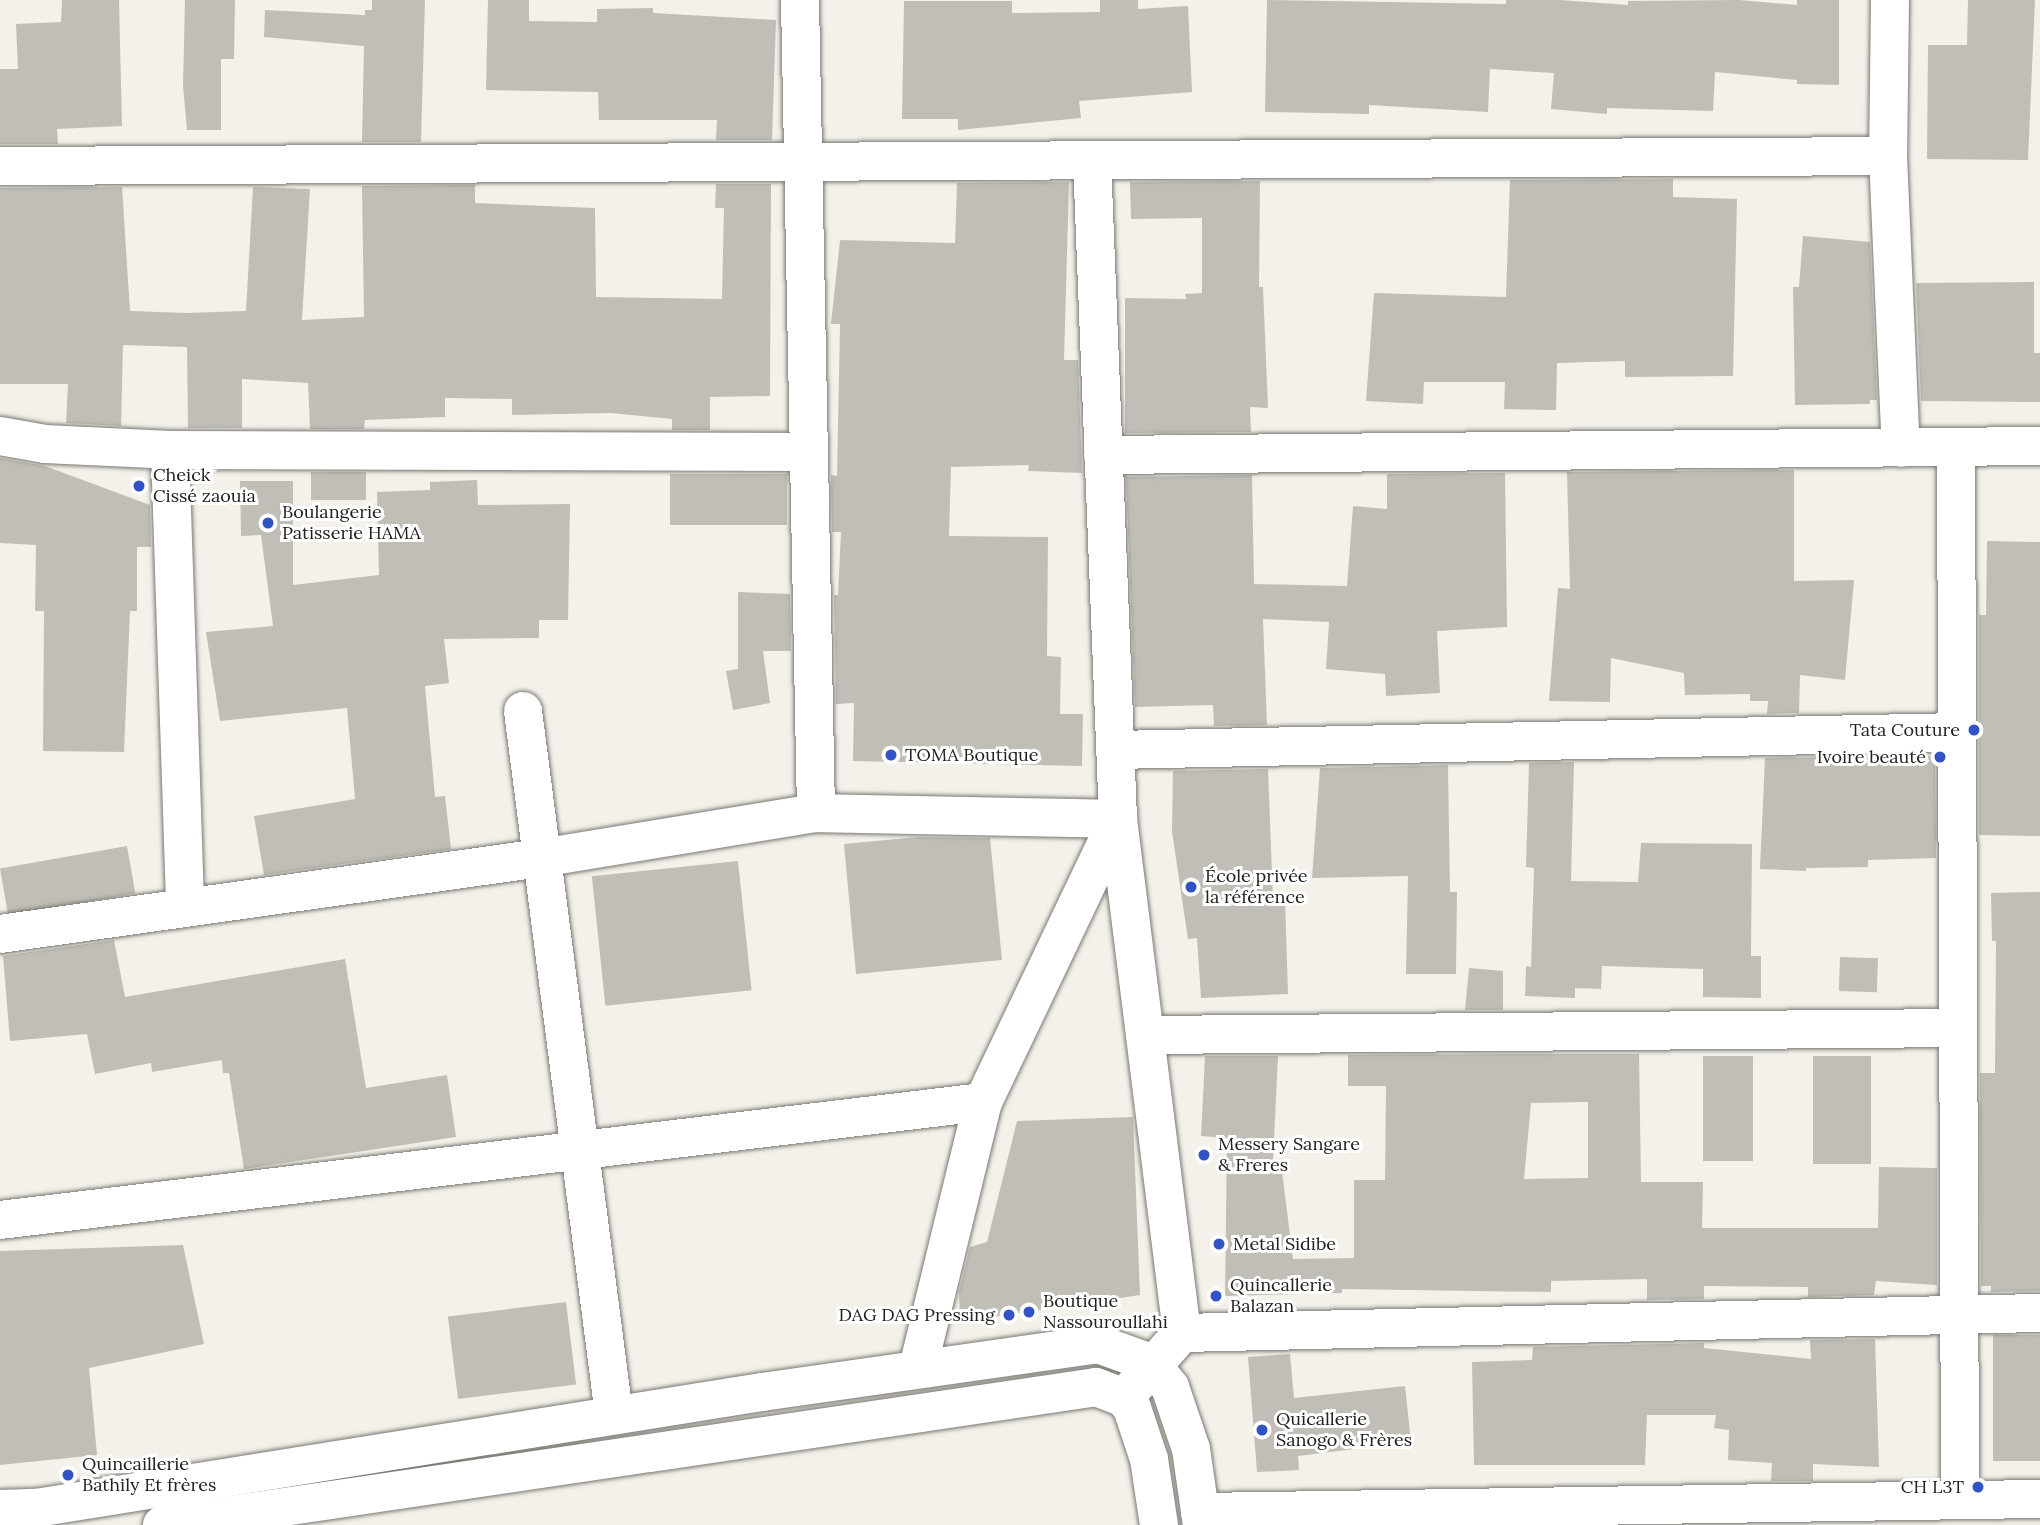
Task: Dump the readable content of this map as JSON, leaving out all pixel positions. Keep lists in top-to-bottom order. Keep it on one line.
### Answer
{"places":["Cheick Cissé zaouia","Boulangerie Patisserie HAMA","Tata Couture","TOMA Boutique","Ivoire beauté","École privée la référence","Messery Sangare & Freres","Metal Sidibe","Quincallerie Balazan","Boutique Nassouroullahi","DAG DAG Pressing","Quicallerie Sanogo & Frères","Quincaillerie Bathily Et frères","CH L3T"]}
